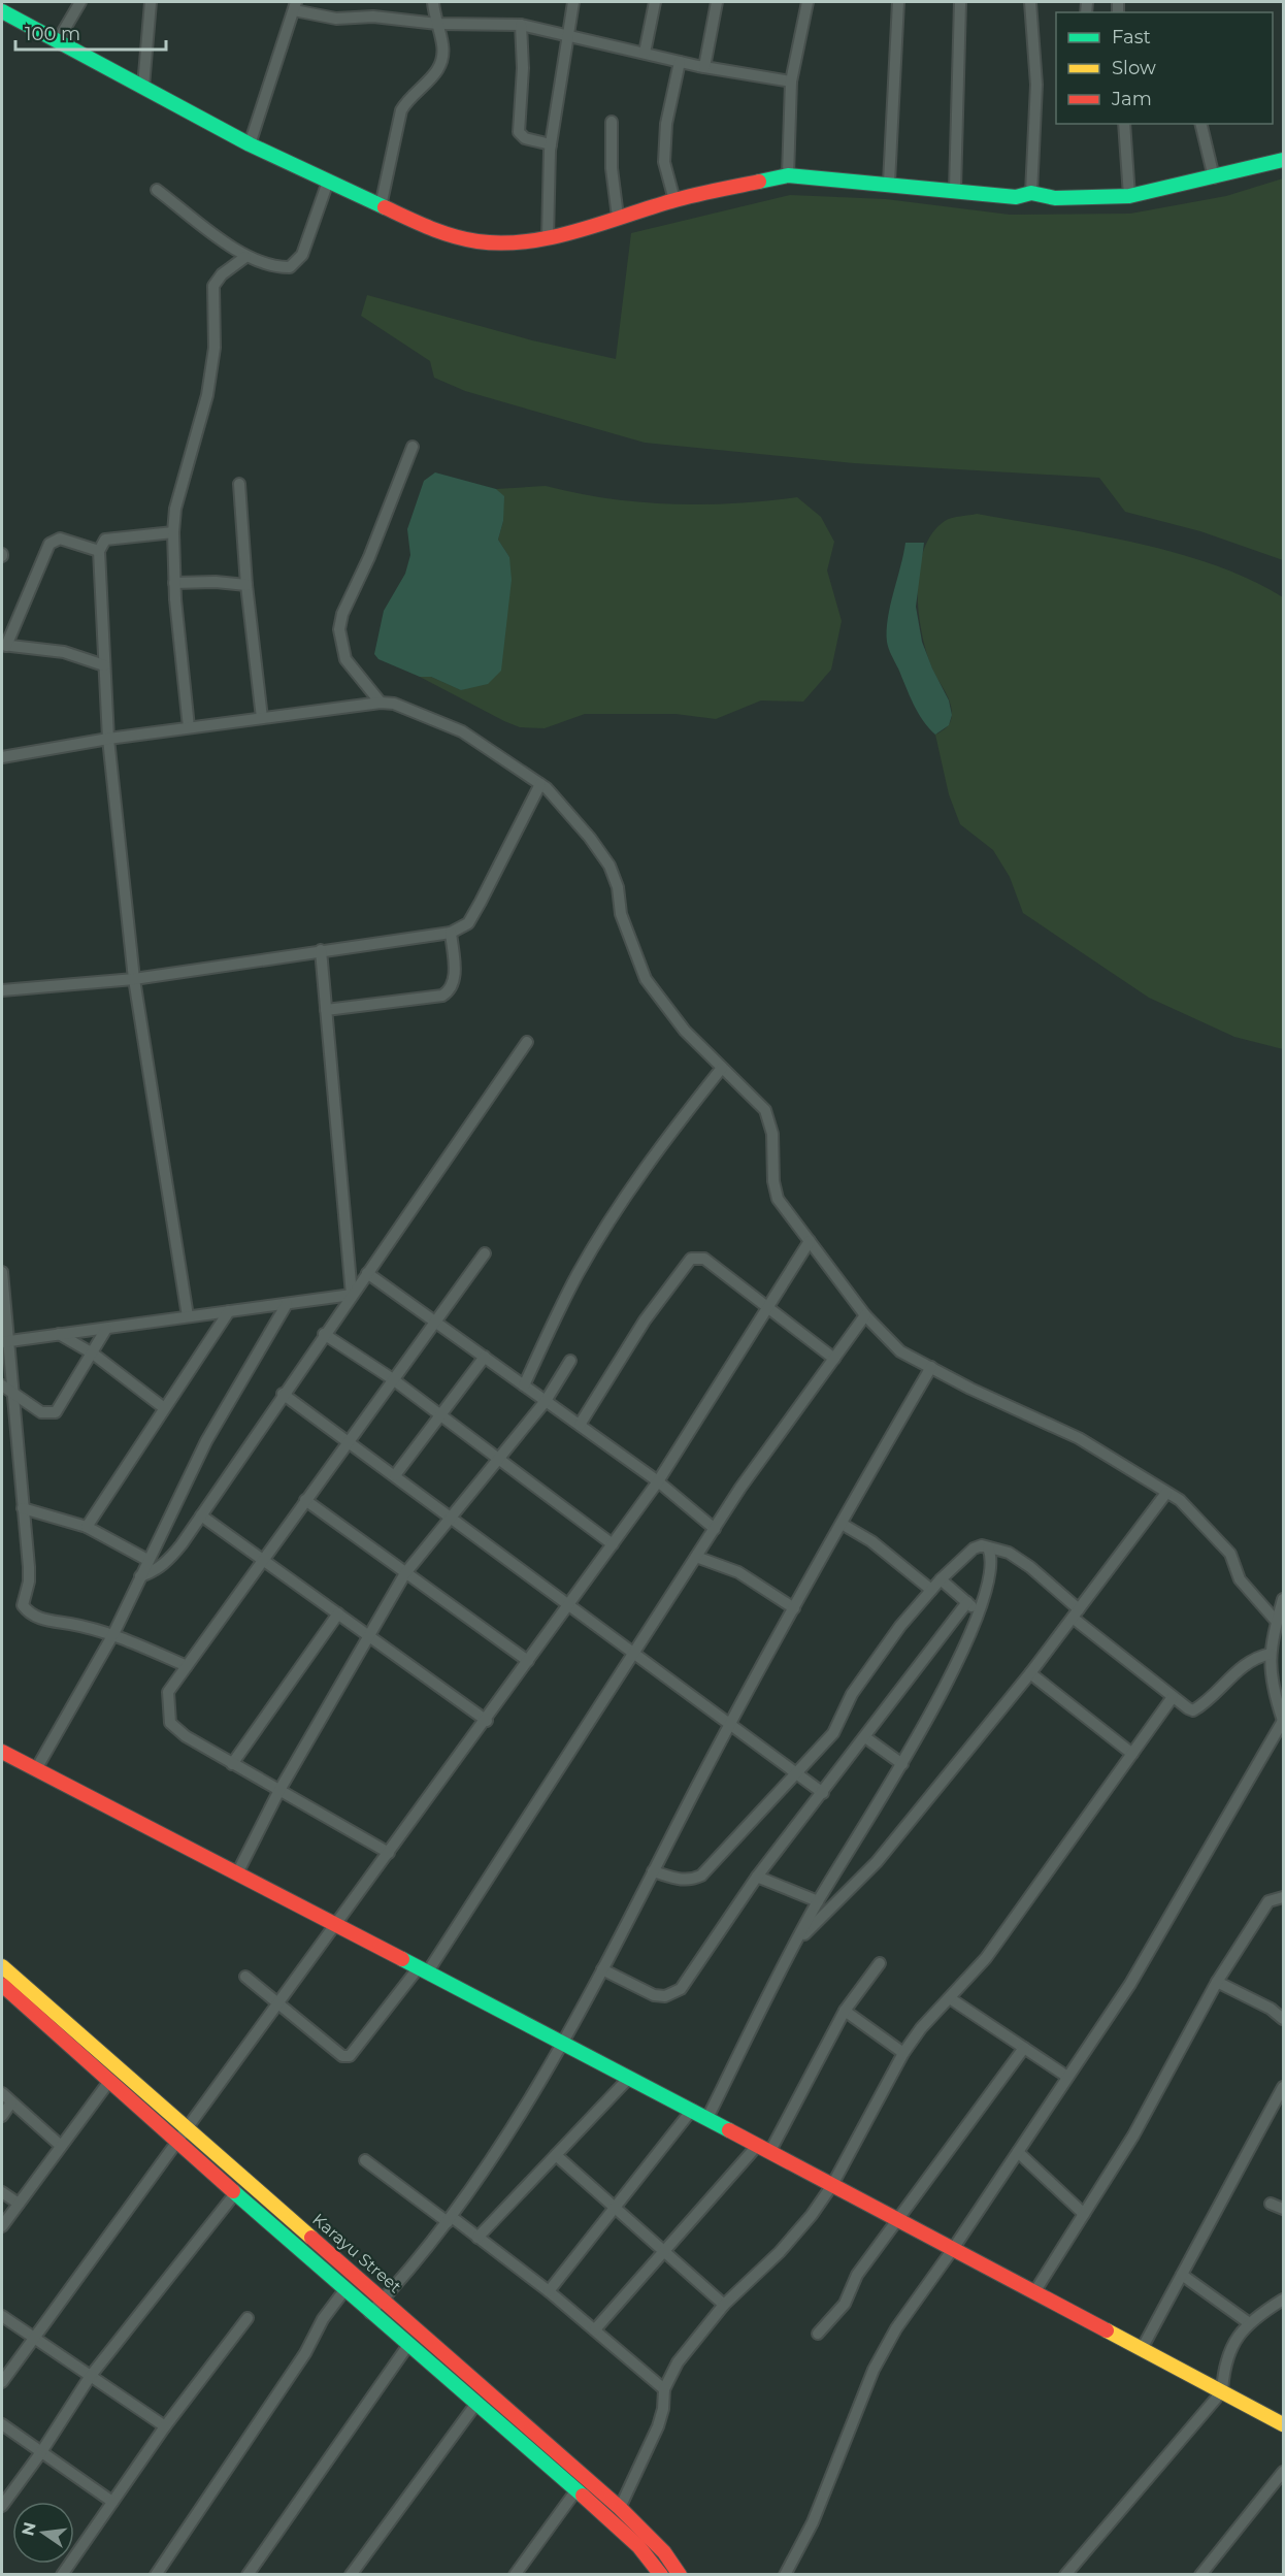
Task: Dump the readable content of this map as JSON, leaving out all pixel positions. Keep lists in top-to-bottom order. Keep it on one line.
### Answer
{"streets":{"street":["Karayu Street"]},"legend":["Fast","Slow","Jam"],"scale_bar":"100 m","north":"left"}
